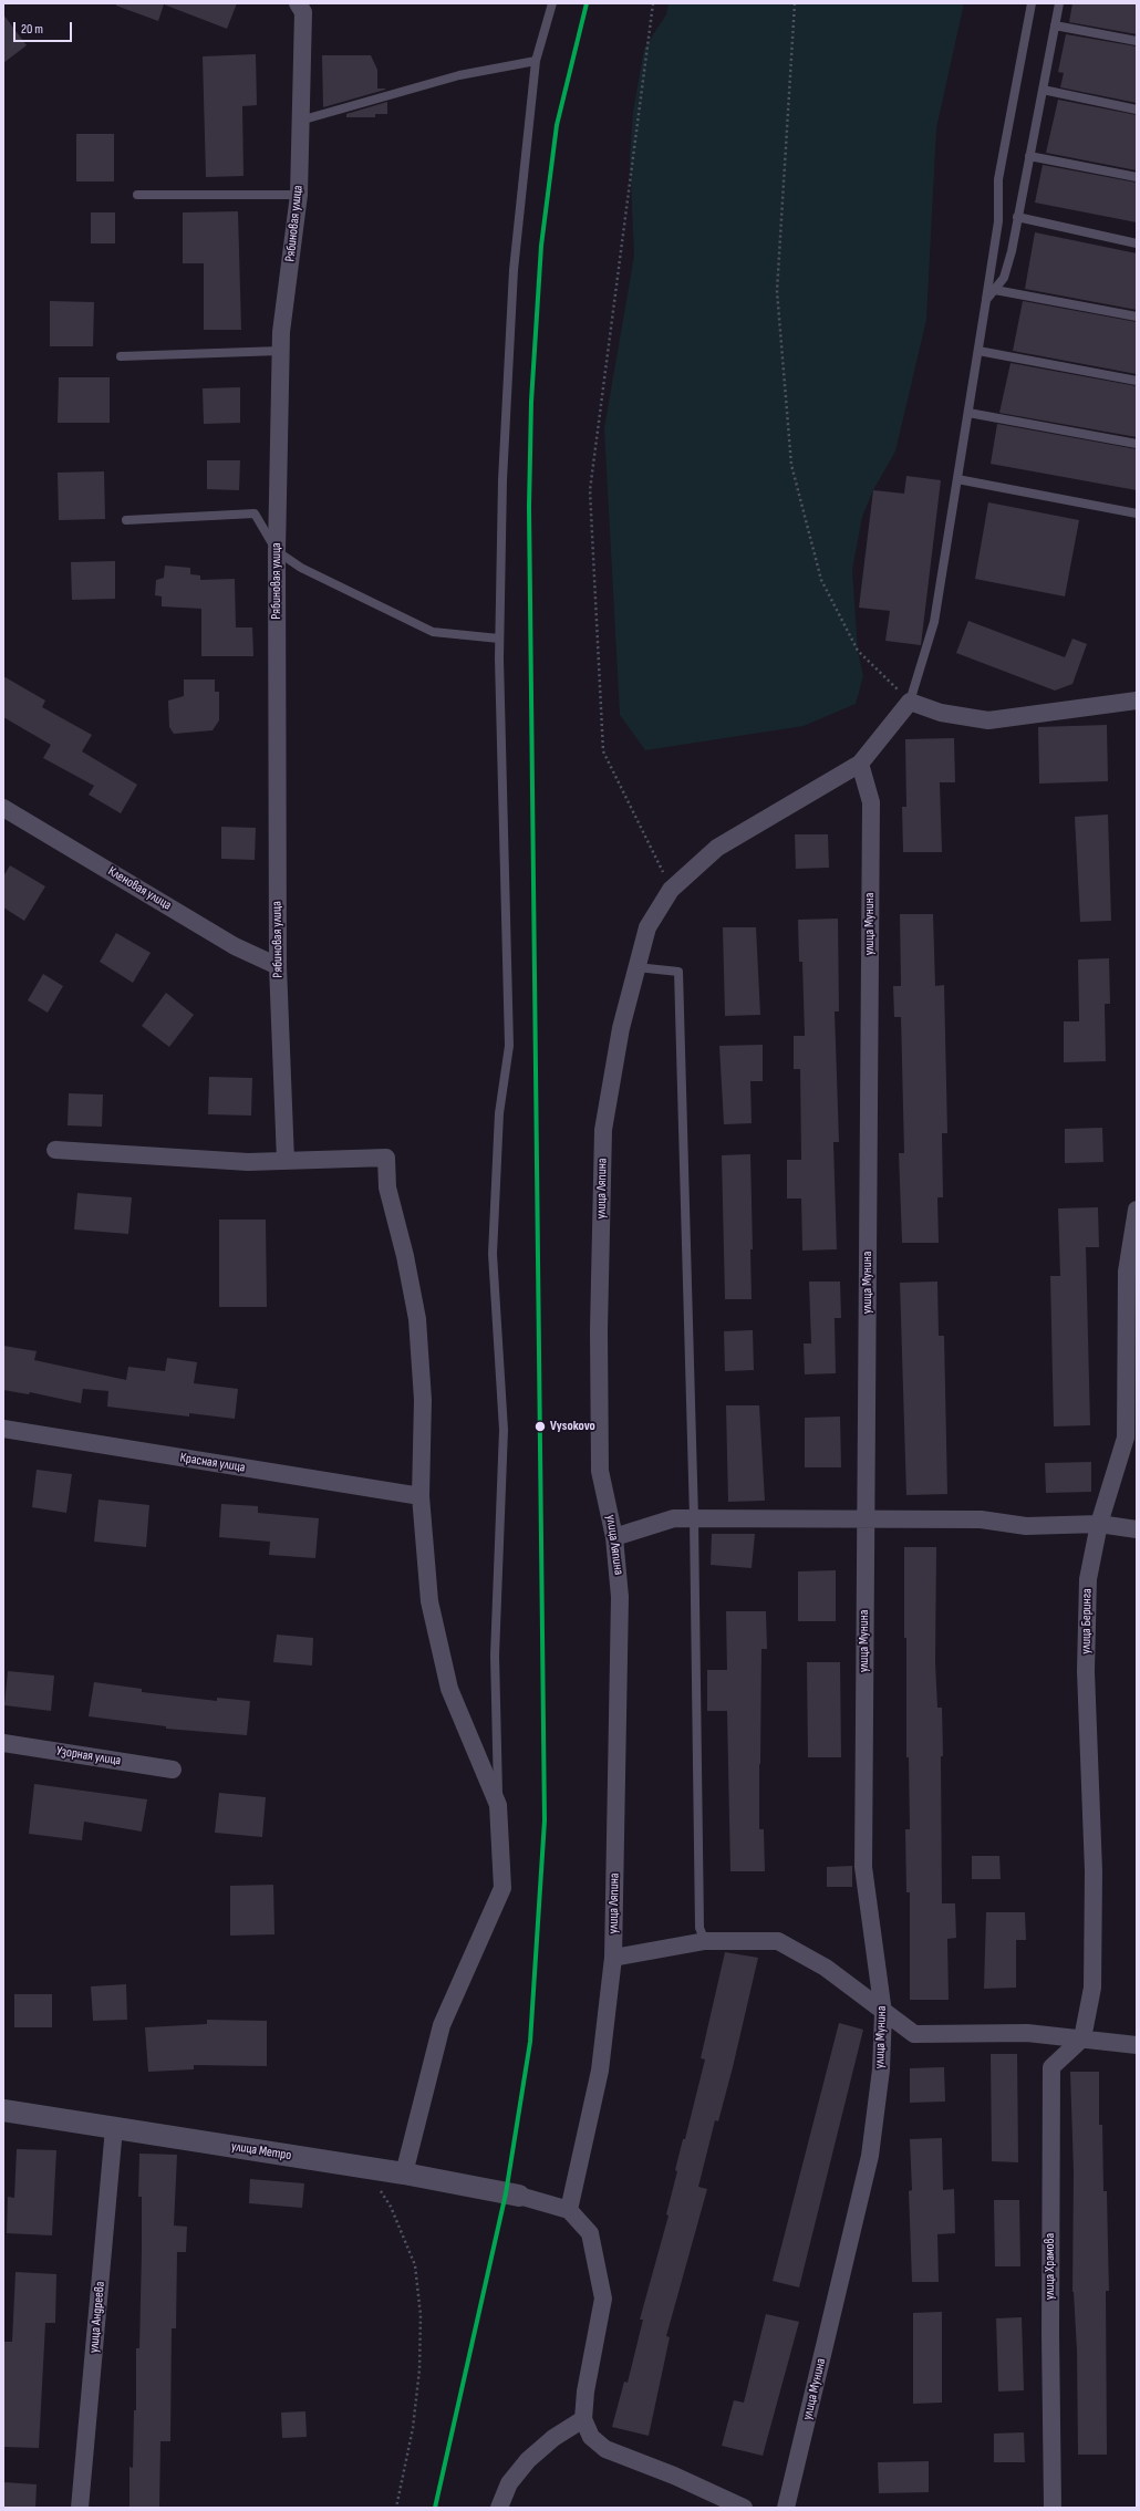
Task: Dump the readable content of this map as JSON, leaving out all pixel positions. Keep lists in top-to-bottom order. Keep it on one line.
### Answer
{"streets":{"street":["Рябиновая улица","Кленовая улица","улица Мунина","улица Ляпина","Красная улица","улица Беринга","Узорная улица","улица Метро","улица Храмова","улица Андреева"]},"crossings":[["Рябиновая улица","Кленовая улица"],["улица Мунина","улица Ляпина"],["улица Беринга","улица Храмова"],["улица Метро","улица Андреева"]],"places":["Vysokovo"],"scale_bar":"20 m"}
